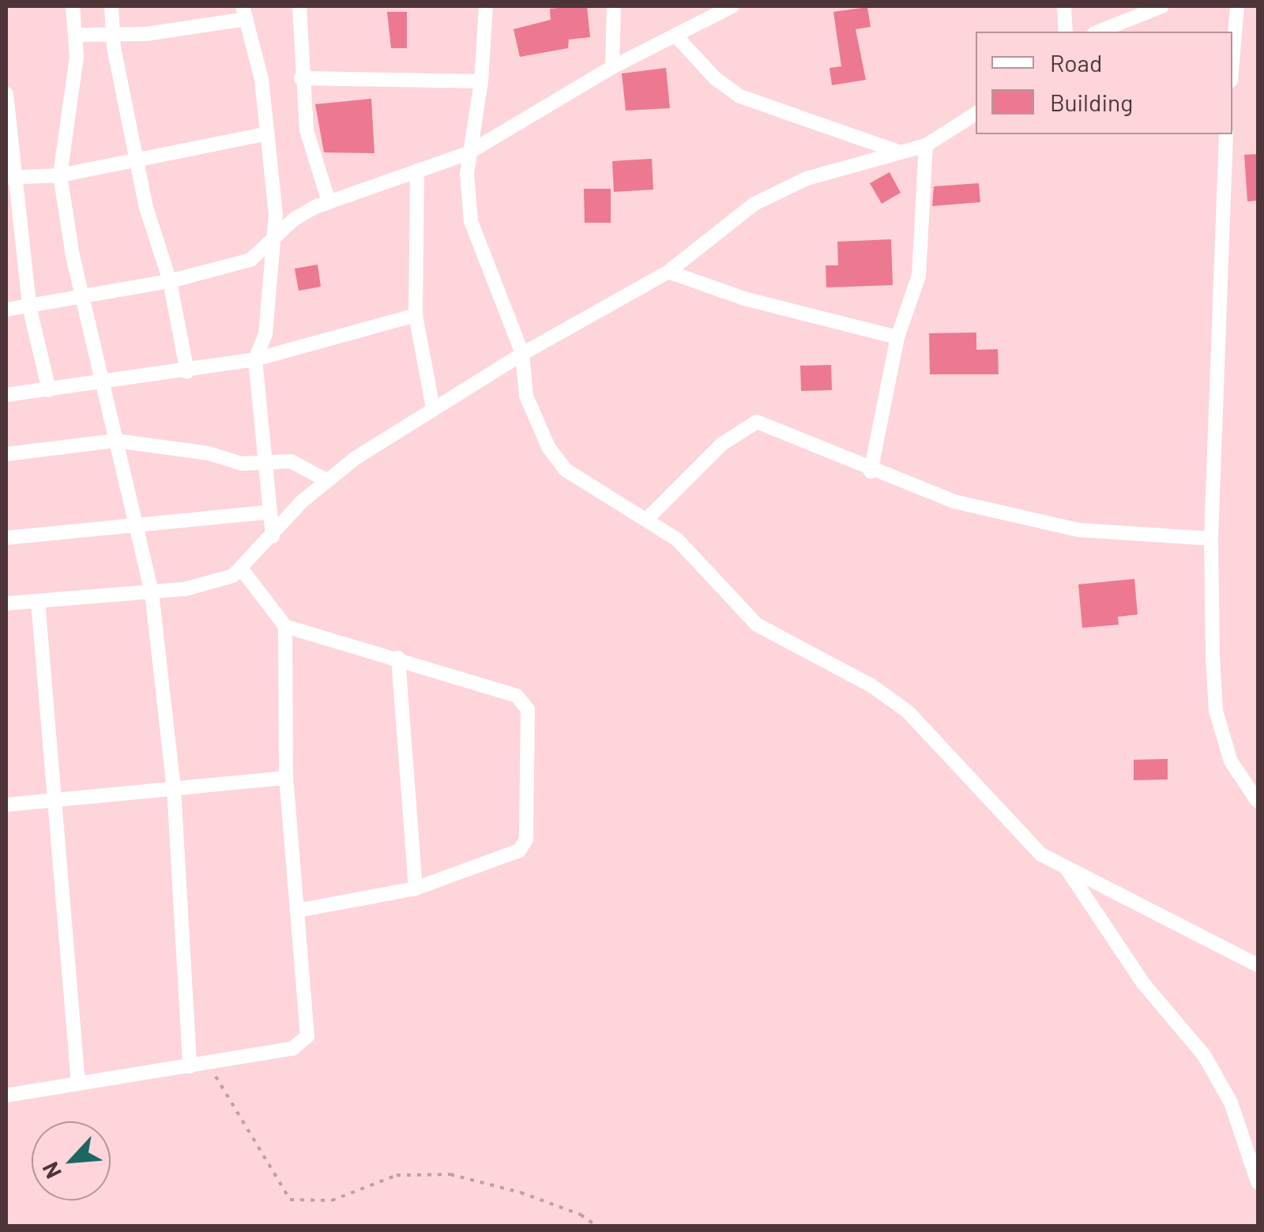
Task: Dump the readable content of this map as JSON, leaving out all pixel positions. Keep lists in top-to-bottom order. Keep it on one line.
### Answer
{"legend":["Road","Building"],"north":"bottom left"}
